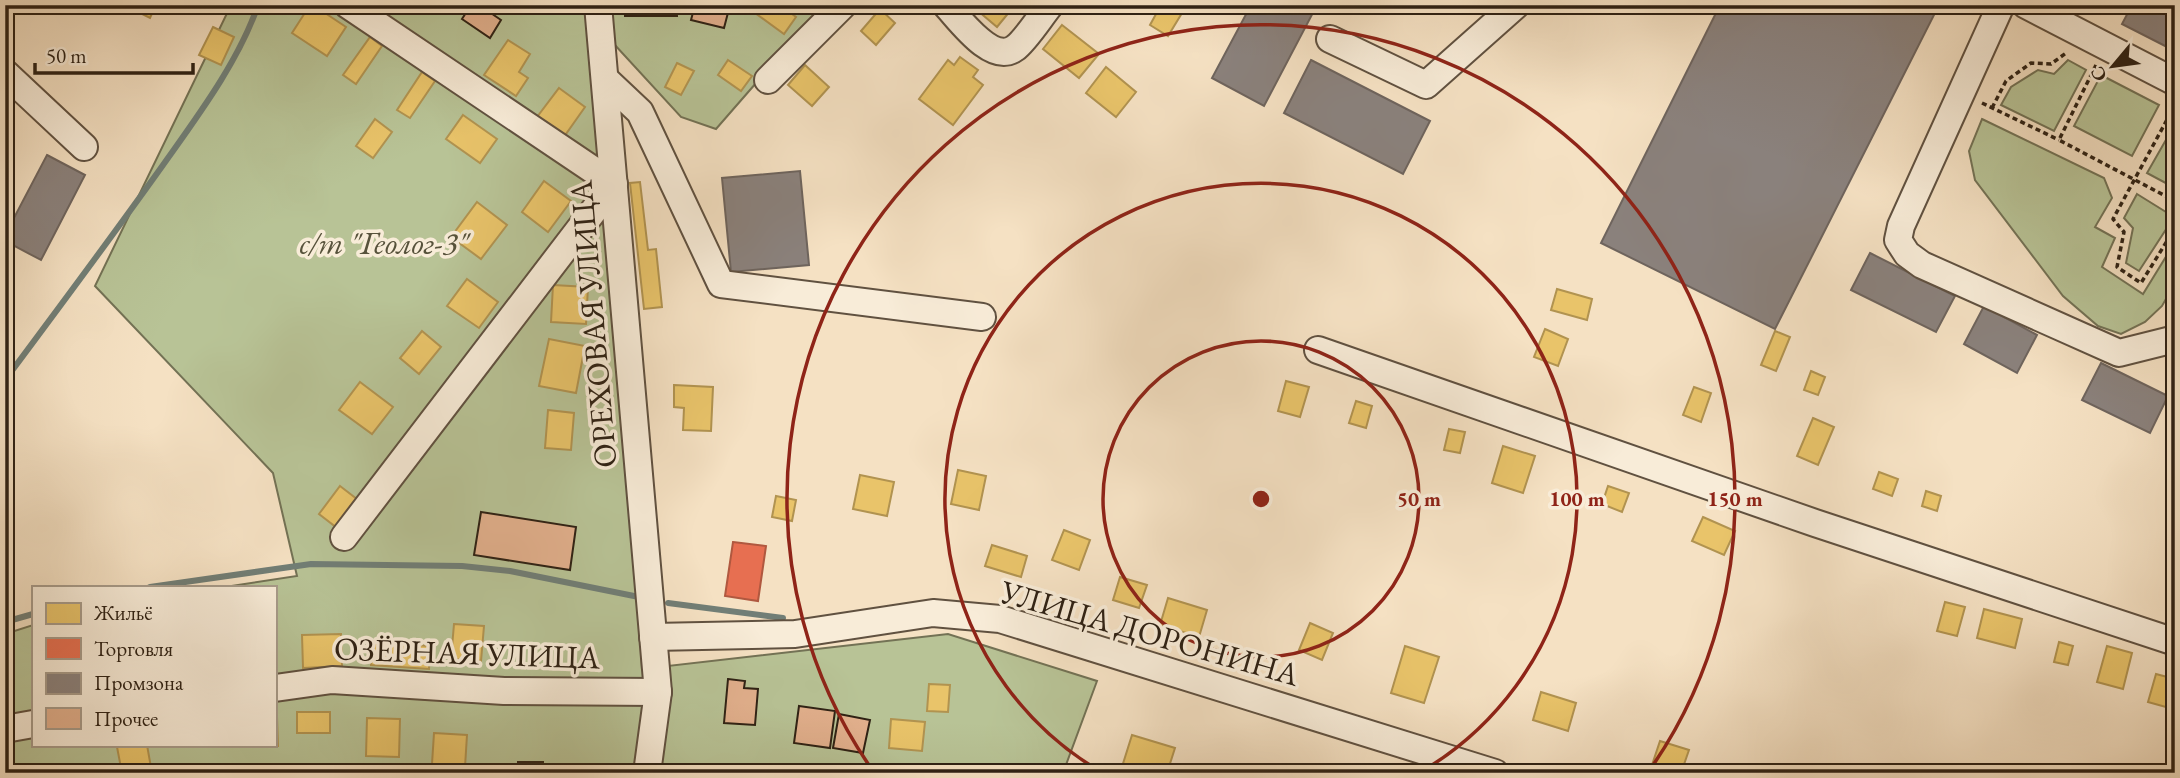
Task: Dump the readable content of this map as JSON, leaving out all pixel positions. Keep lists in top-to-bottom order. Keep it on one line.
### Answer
{"streets":{"street":["ОРЕХОВАЯ УЛИЦА","УЛИЦА ДОРОНИНА","ОЗЁРНАЯ УЛИЦА"]},"crossings":[["ОРЕХОВАЯ УЛИЦА","УЛИЦА ДОРОНИНА"],["ОРЕХОВАЯ УЛИЦА","ОЗЁРНАЯ УЛИЦА"]],"parks":["с/т \"Геолог-3\""],"legend":["Жильё","Торговля","Промзона","Прочее"],"scale_bar":"50 m","north":"bottom left","rings":["50 m","100 m","150 m"]}
